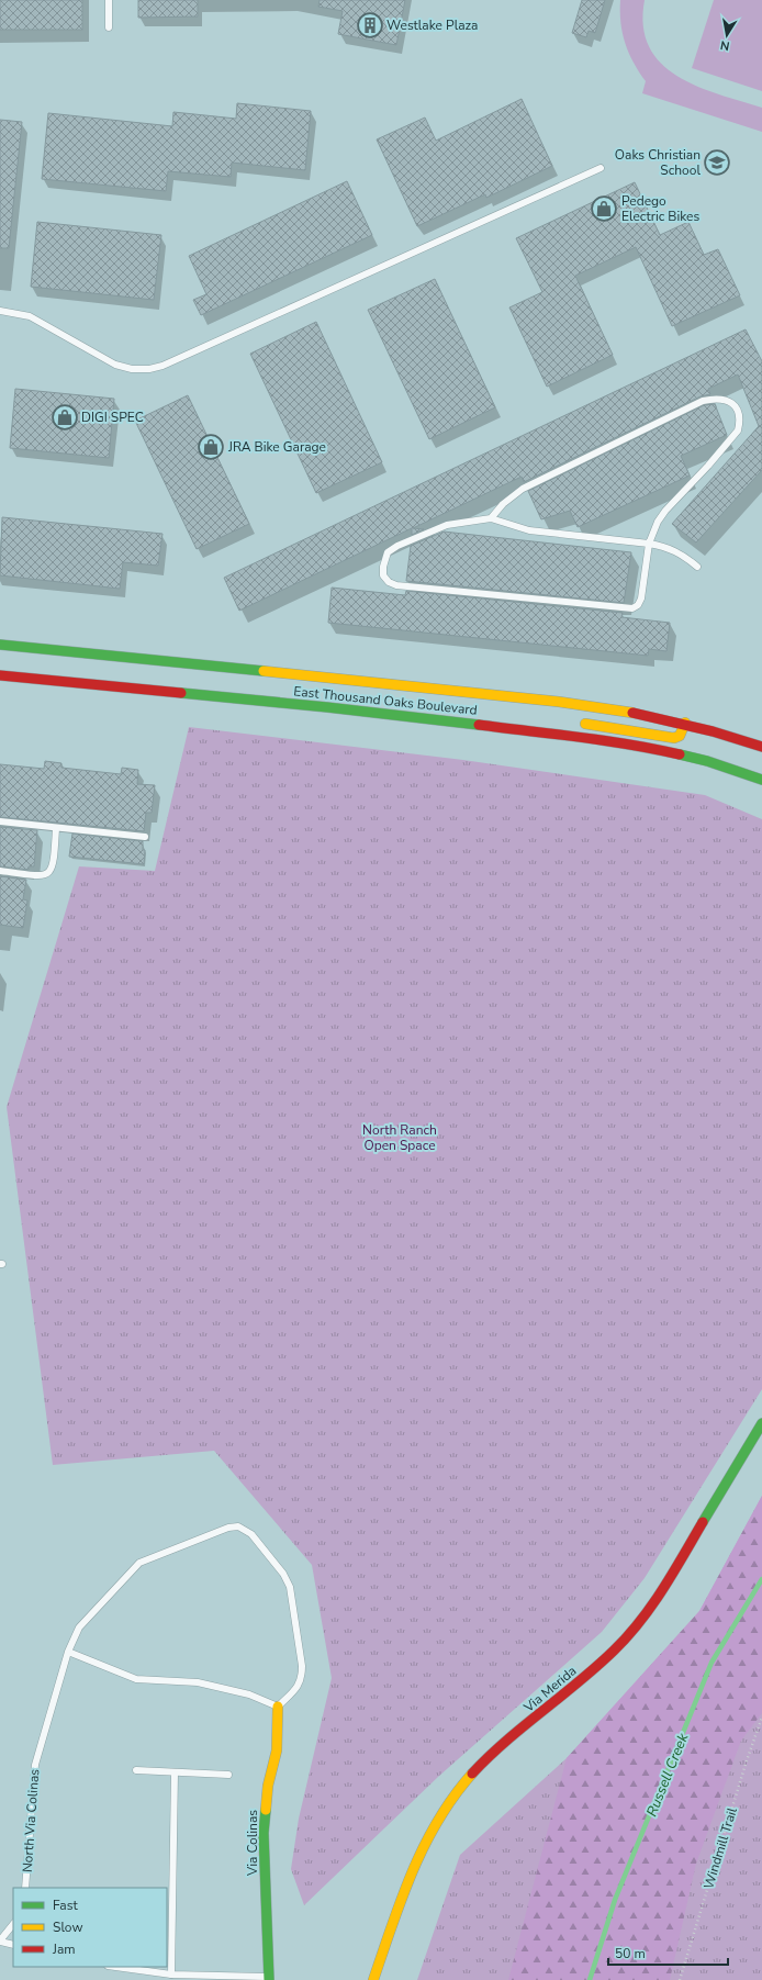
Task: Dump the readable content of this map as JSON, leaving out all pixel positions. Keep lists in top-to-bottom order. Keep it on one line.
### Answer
{"streets":{"main road":["East Thousand Oaks Boulevard","Via Merida","Via Colinas"],"lane":["North Via Colinas"],"path":["Windmill Trail"]},"crossings":[["North Via Colinas","Via Colinas"]],"water":["Russell Creek"],"parks":["North Ranch Open Space"],"places":{"building":["Westlake Plaza"],"school or university":["Oaks Christian School"],"shop":["Pedego Electric Bikes","DIGI SPEC","JRA Bike Garage"]},"legend":["Fast","Slow","Jam"],"scale_bar":"50 m","north":"bottom"}
